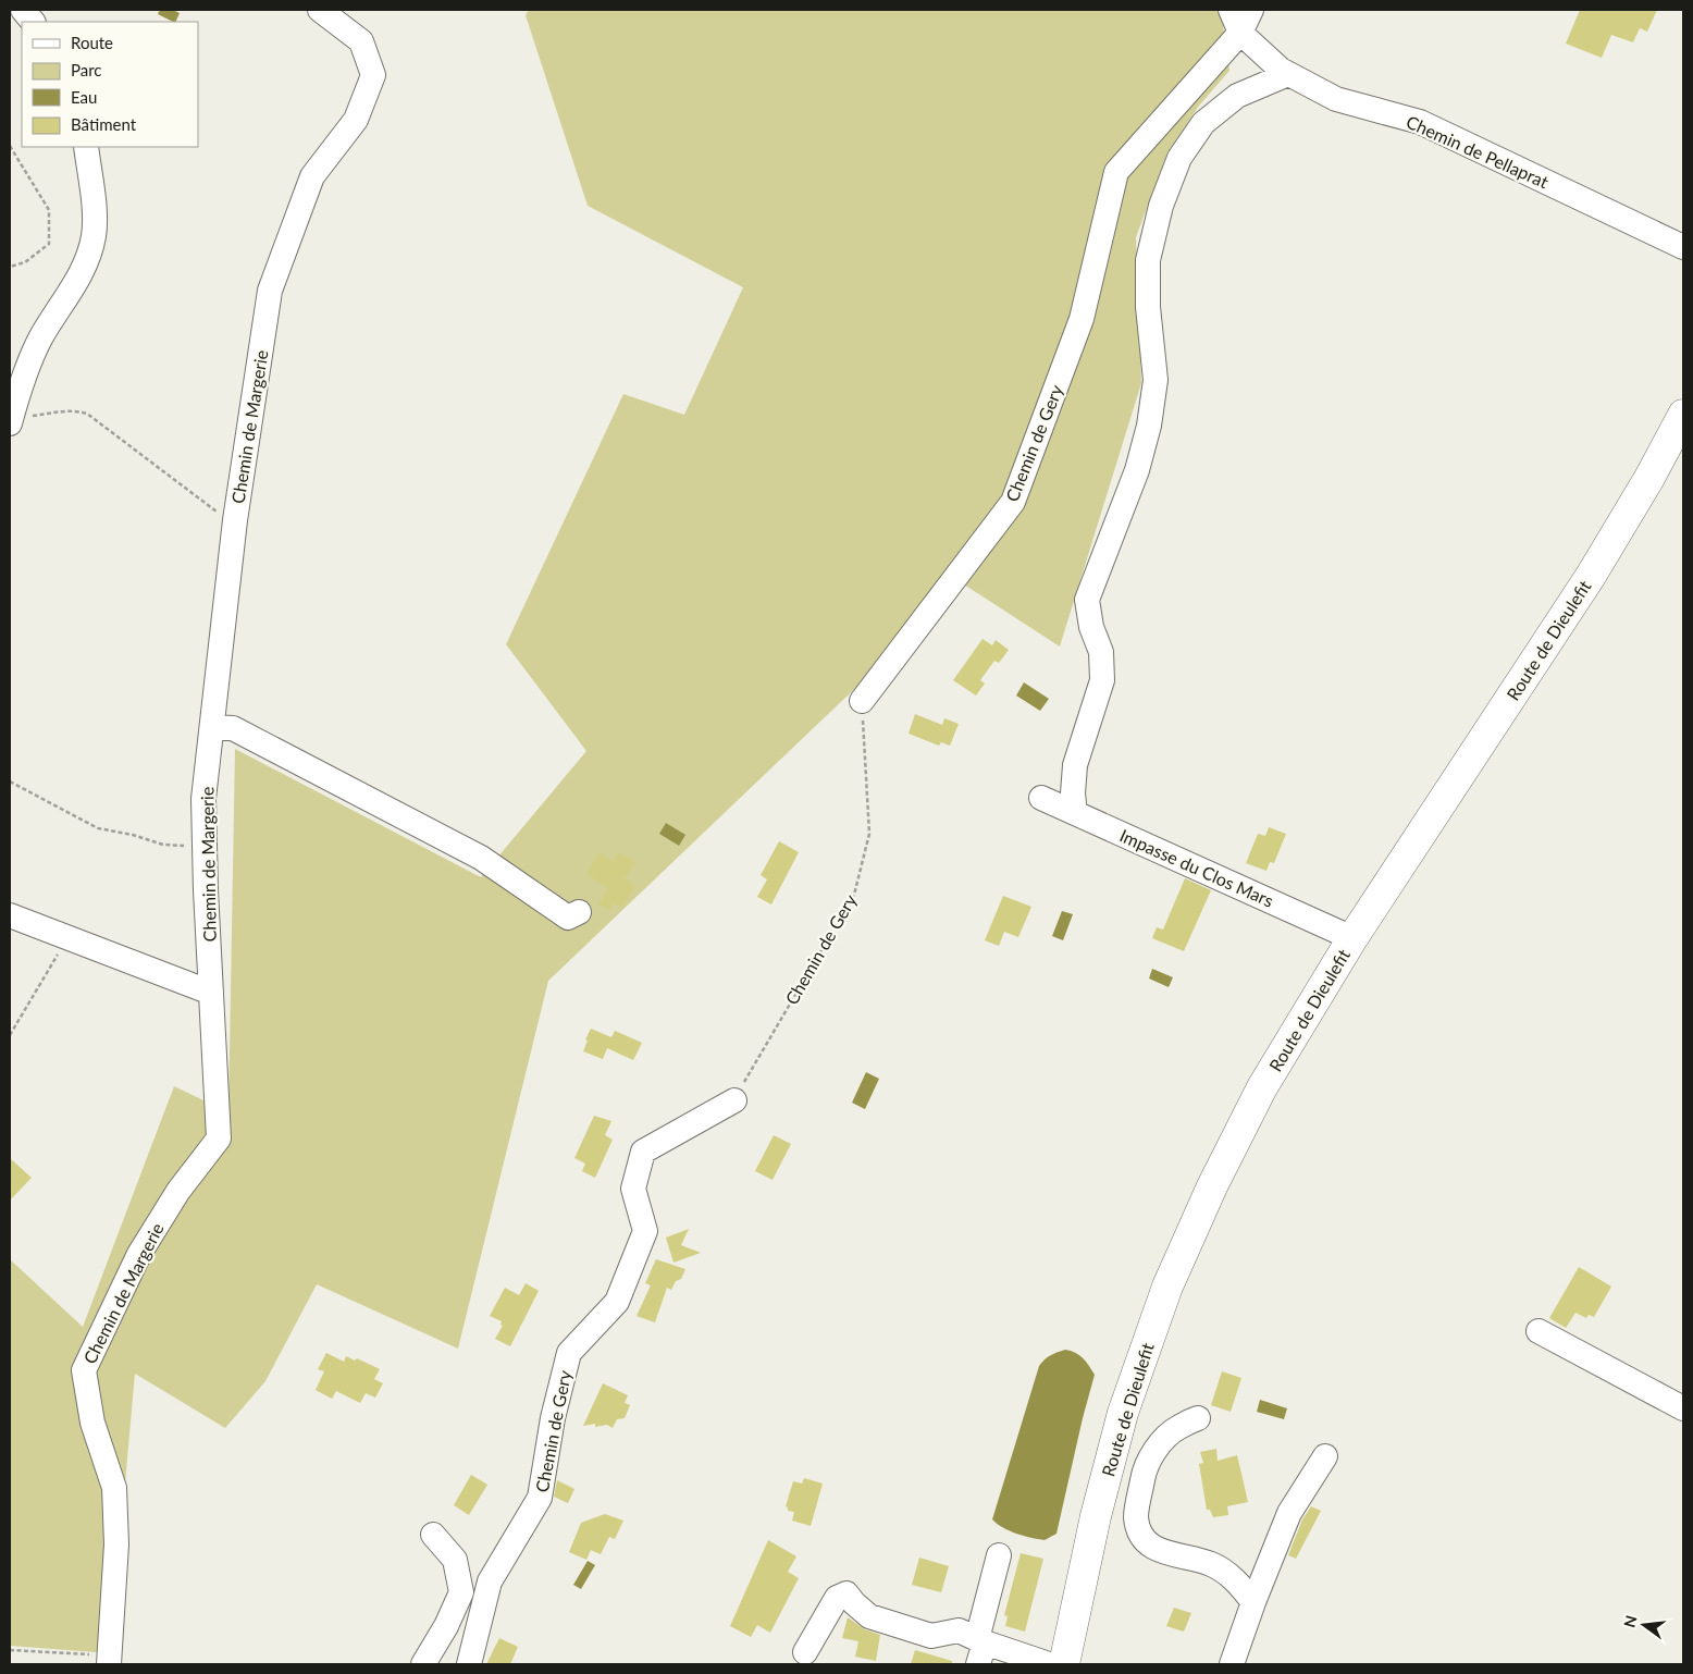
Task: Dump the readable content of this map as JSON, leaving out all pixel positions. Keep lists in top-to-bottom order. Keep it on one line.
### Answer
{"streets":{"main road":["Route de Dieulefit"],"street":["Chemin de Pellaprat","Chemin de Margerie","Chemin de Gery","Impasse du Clos Mars"]},"crossings":[["Chemin de Pellaprat","Chemin de Gery"],["Route de Dieulefit","Impasse du Clos Mars"]],"legend":["Route","Parc","Eau","Bâtiment"],"north":"left"}
